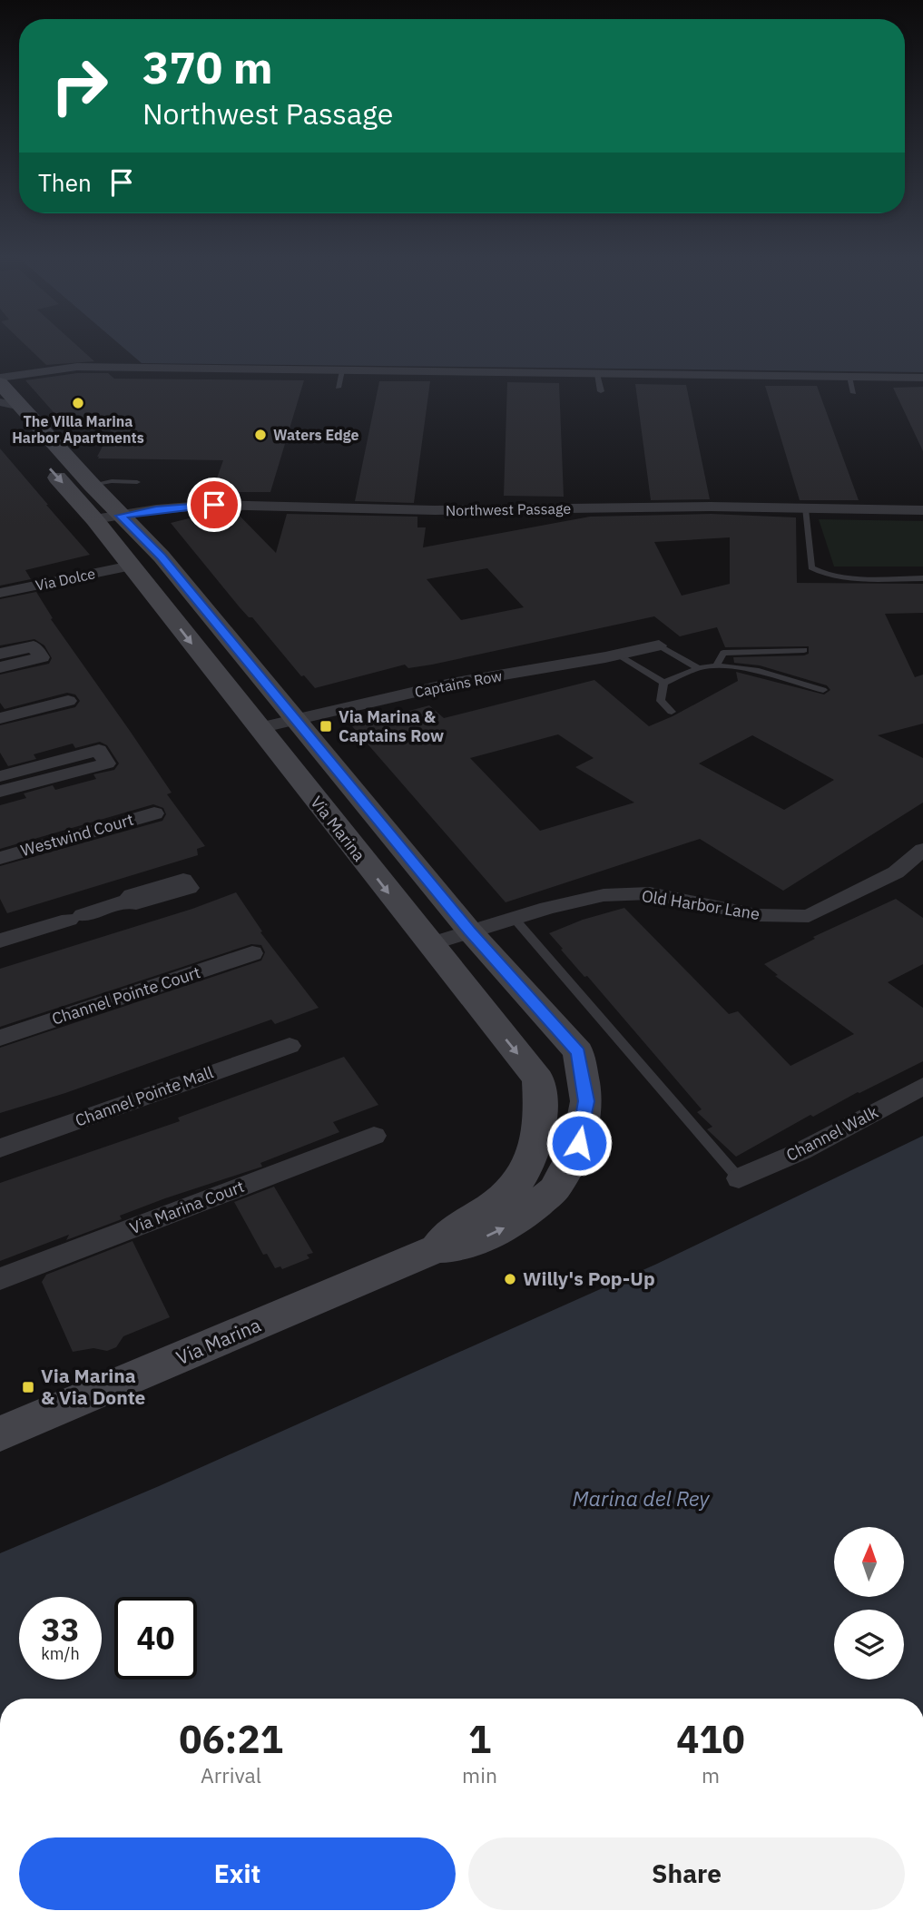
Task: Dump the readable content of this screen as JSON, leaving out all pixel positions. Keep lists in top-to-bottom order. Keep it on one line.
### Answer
{"streets":{"street":["Northwest Passage","Via Dolce","Captains Row","Via Marina","Westwind Court","Old Harbor Lane","Channel Pointe Court","Channel Pointe Mall","Channel Walk","Via Marina Court"]},"crossings":[["Northwest Passage","Via Marina"],["Via Dolce","Via Marina"],["Captains Row","Via Marina"],["Via Marina","Old Harbor Lane"]],"water":["Marina del Rey"],"places":{"other":["The Villa Marina Harbor Apartments","Waters Edge","Willy's Pop-Up"],"transit":["Via Marina & Captains Row","Via Marina & Via Donte"]},"north":"top","page":{"turn":["370 m","Northwest Passage"],"then":"Then","speed":"33 km/h","limit":"40","eta":["06:21","Arrival","1","min","410","m"],"buttons":["Exit","Share"]}}
